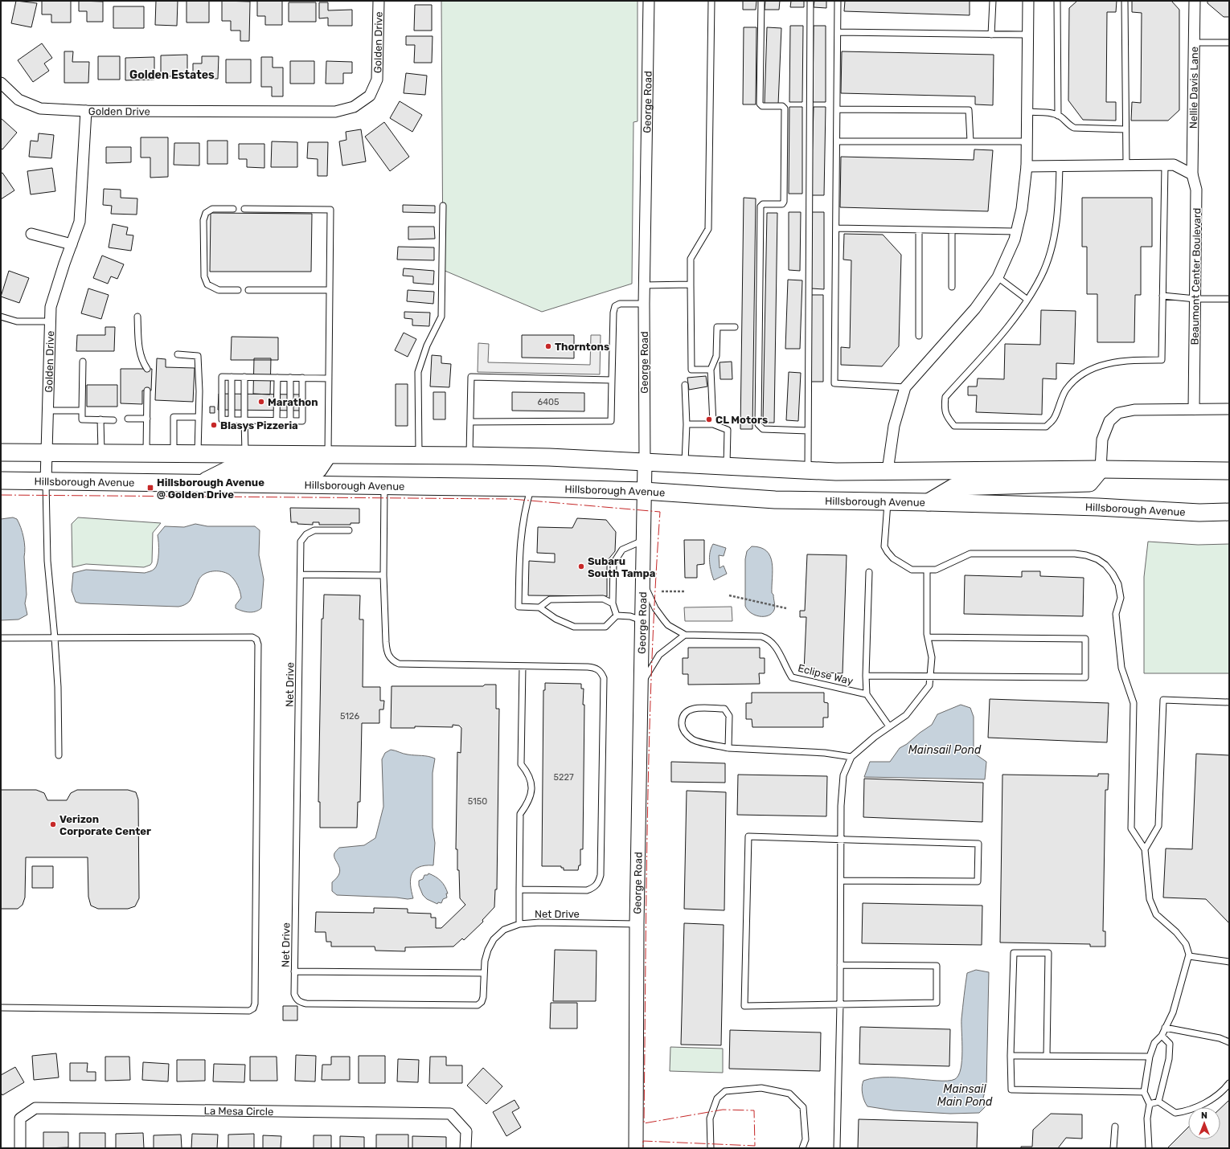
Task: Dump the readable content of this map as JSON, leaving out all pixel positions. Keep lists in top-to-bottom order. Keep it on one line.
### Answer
{"streets":{"main road":["Hillsborough Avenue"],"street":["Golden Drive","Nellie Davis Lane","George Road","Beaumont Center Boulevard","La Mesa Circle"],"lane":["Eclipse Way","Net Drive"]},"crossings":[["Golden Drive","Hillsborough Avenue"],["Nellie Davis Lane","Beaumont Center Boulevard"],["George Road","Hillsborough Avenue"],["George Road","Net Drive"]],"districts":["Golden Estates"],"water":["Mainsail Pond","Mainsail Main Pond"],"places":{"other":["Thorntons","Marathon","CL Motors","Blasys Pizzeria","Subaru South Tampa","Verizon Corporate Center"],"transit":["Hillsborough Avenue @ Golden Drive"]},"house_numbers":["6405","5126","5227","5150"],"north":"top"}
